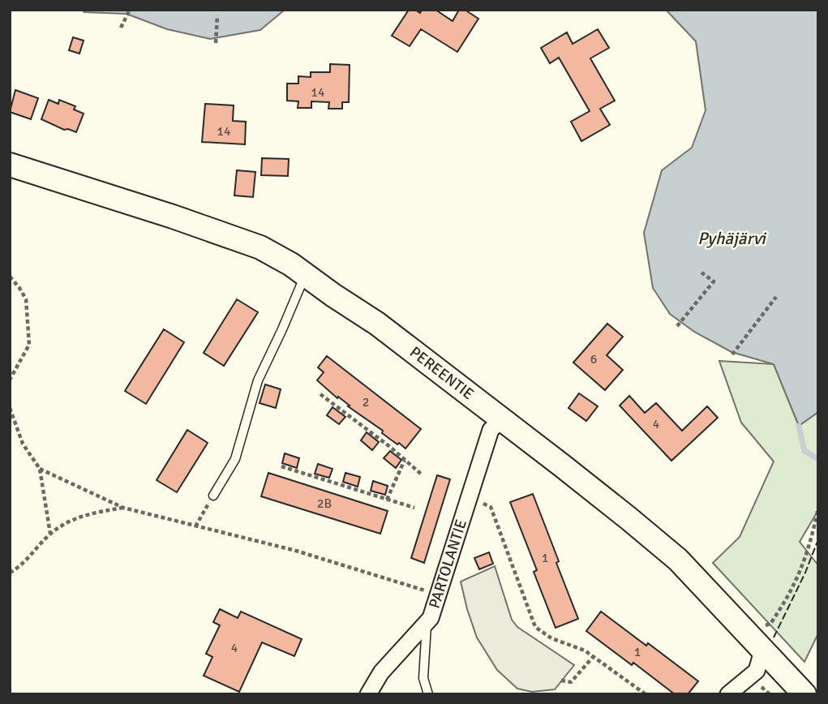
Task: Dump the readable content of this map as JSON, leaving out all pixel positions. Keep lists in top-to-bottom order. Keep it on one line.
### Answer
{"streets":{"street":["PEREENTIE","PARTOLANTIE"]},"crossings":[["PEREENTIE","PARTOLANTIE"]],"water":["Pyhäjärvi"],"house_numbers":["14","14","6","2","4","2B","1","4","1"]}
